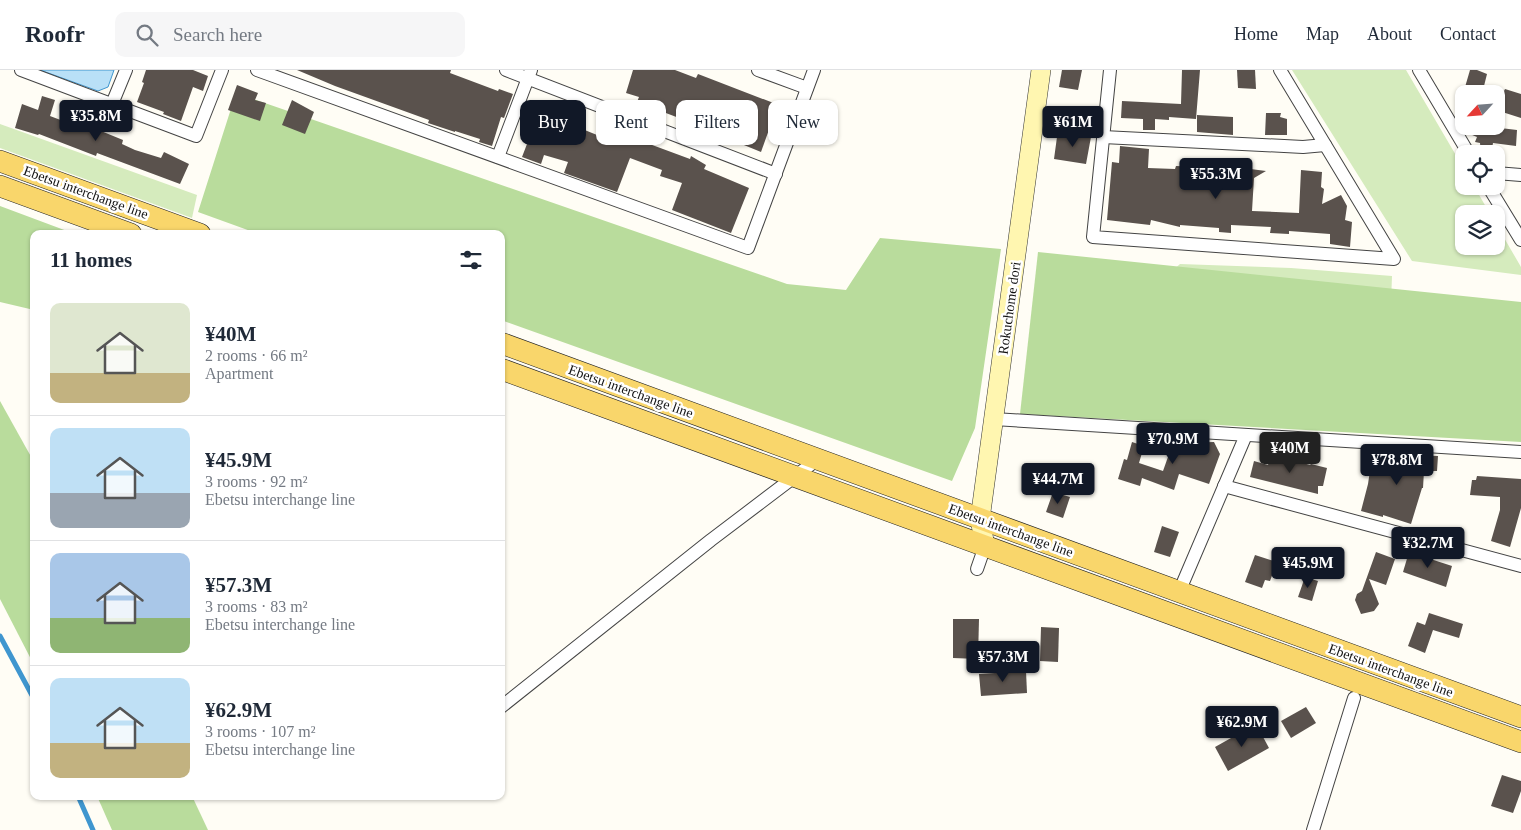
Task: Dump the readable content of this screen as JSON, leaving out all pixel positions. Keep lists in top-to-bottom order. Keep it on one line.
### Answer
{"streets":{"main road":["Ebetsu interchange line"],"street":["Rokuchome dori"]},"crossings":[["Ebetsu interchange line","Rokuchome dori"]],"north":"bottom left","page":{"header":"Roofr","search":"Search here","nav":["Home","Map","About","Contact"],"price":["¥35.8M","¥61M","¥55.3M","¥70.9M","¥40M","¥78.8M","¥44.7M","¥32.7M","¥45.9M","¥57.3M","¥62.9M"],"chip":["Buy","Rent","Filters","New"],"heading":"11 homes","list":[{"name":"¥40M","note":"2 rooms · 66 m² · Apartment"},{"name":"¥45.9M","note":"3 rooms · 92 m² · Ebetsu interchange line"},{"name":"¥57.3M","note":"3 rooms · 83 m² · Ebetsu interchange line"},{"name":"¥62.9M","note":"3 rooms · 107 m² · Ebetsu interchange line"}]}}
